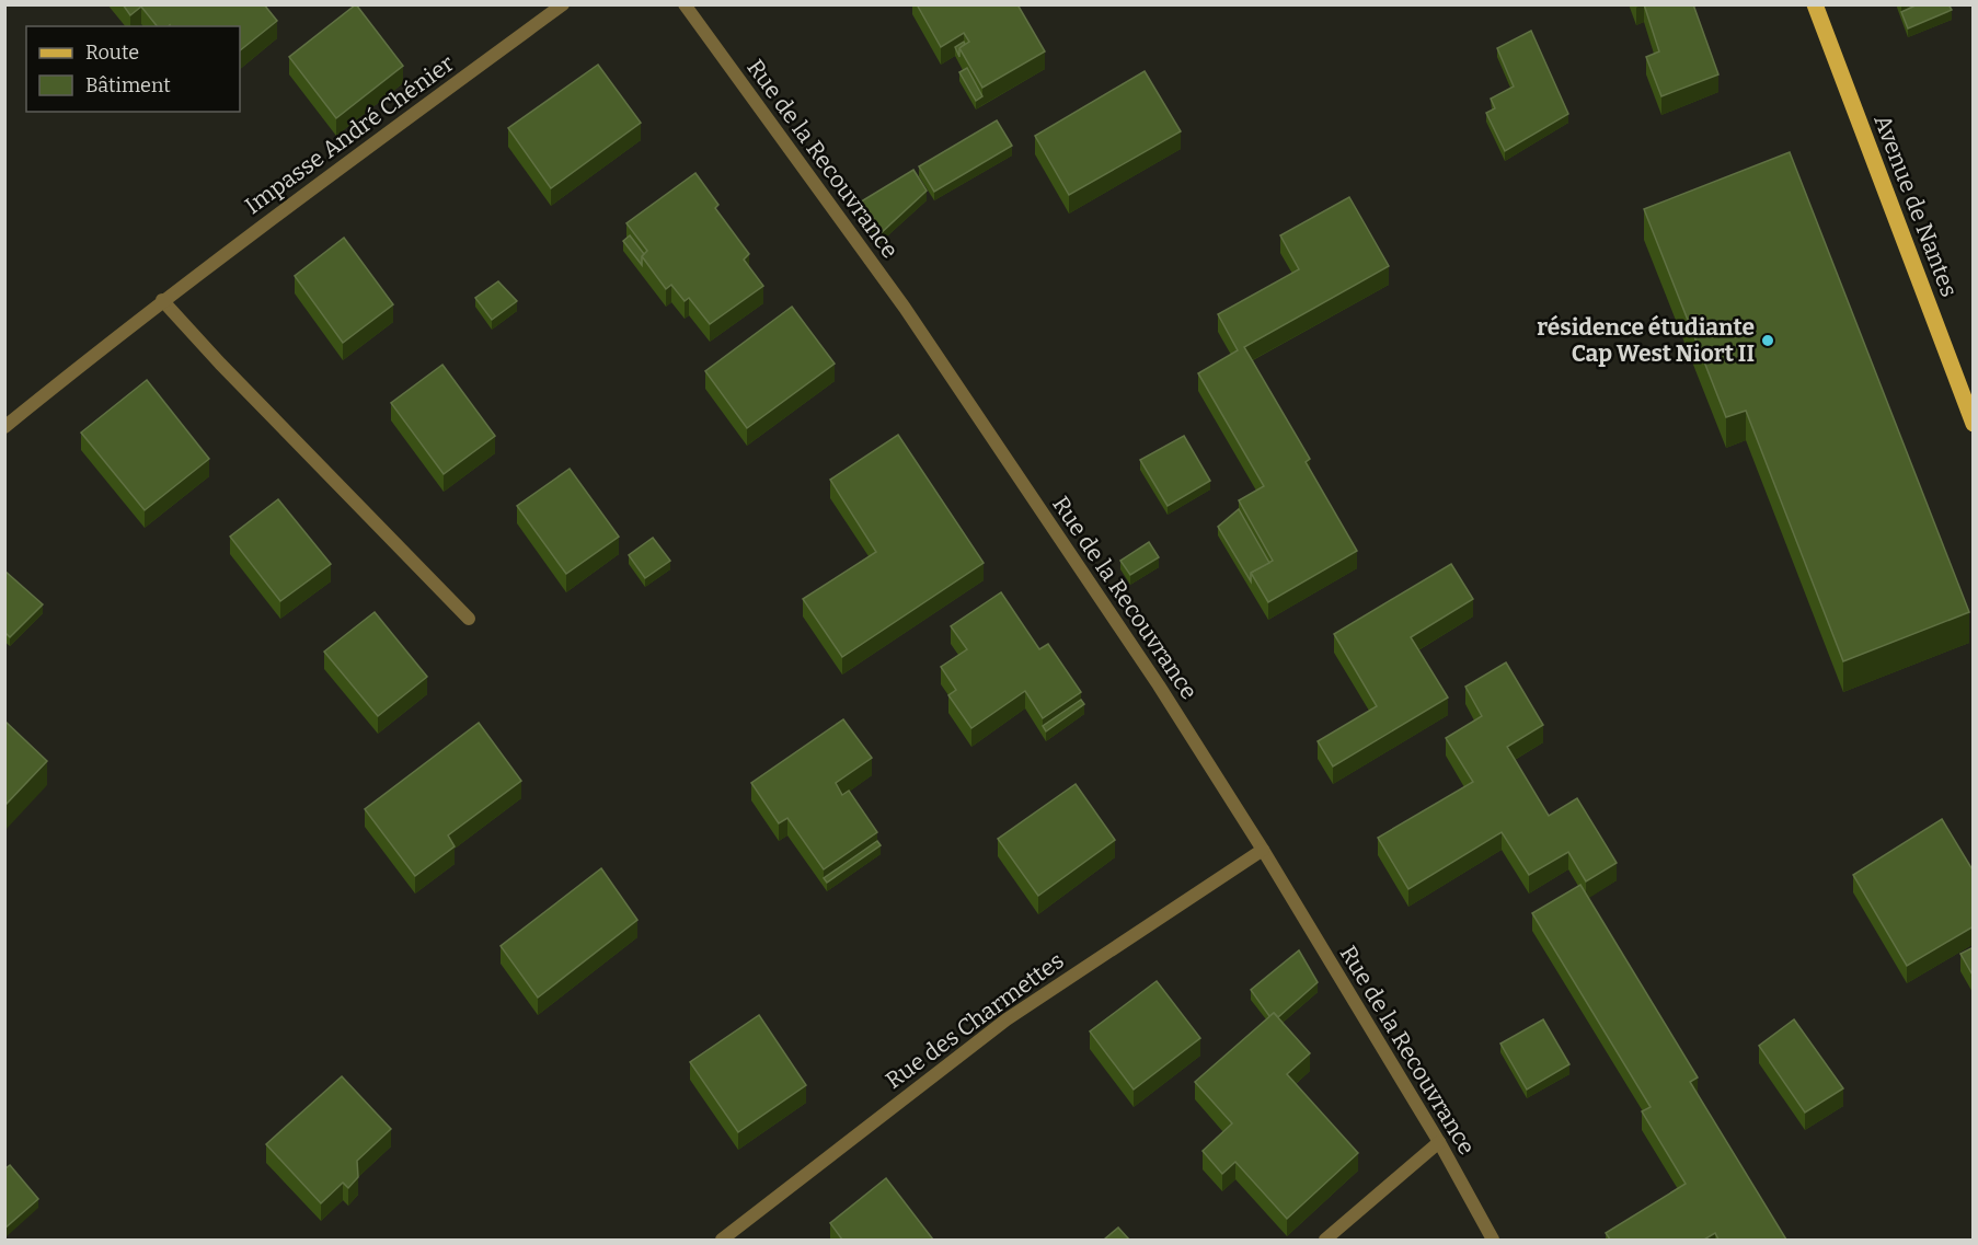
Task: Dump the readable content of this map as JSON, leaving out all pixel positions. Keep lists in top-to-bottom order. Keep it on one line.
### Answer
{"streets":{"main road":["Avenue de Nantes"],"street":["Impasse André Chénier","Rue de la Recouvrance","Rue des Charmettes"]},"crossings":[["Rue de la Recouvrance","Rue des Charmettes"]],"places":["résidence étudiante Cap West Niort II"],"legend":["Route","Bâtiment"]}
